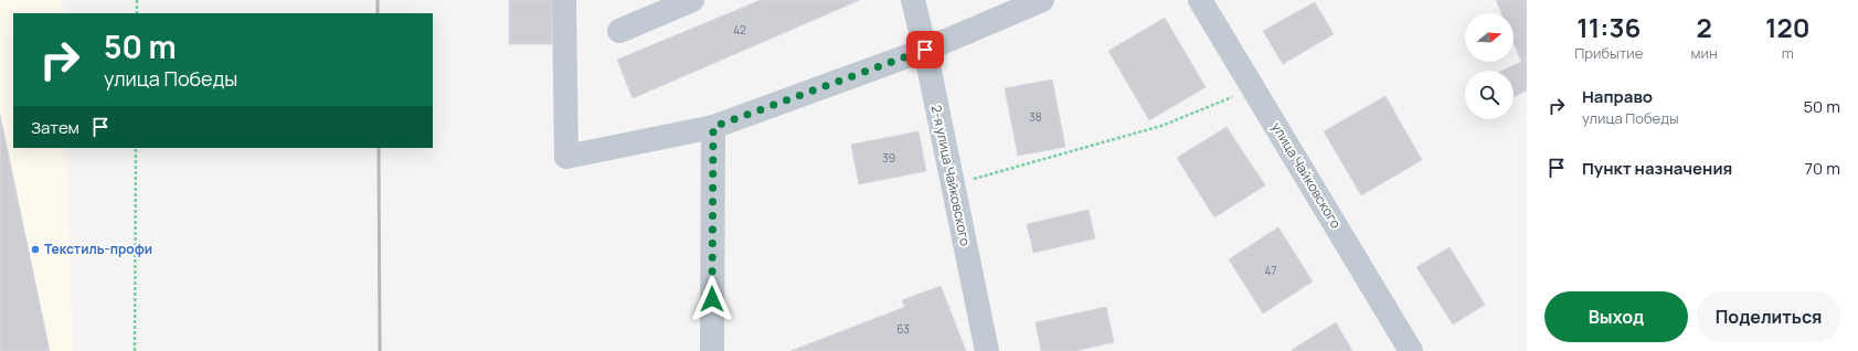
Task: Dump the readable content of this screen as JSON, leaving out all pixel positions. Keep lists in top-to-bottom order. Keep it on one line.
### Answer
{"streets":{"street":["2-я улица Чайковского","улица Чайковского"]},"places":["Текстиль-профи"],"house_numbers":["42","38","39","47","63"],"north":"right","page":{"eta":["11:36","Прибытие","2","мин","120","m"],"turn":["50 m","улица Победы"],"list":[{"name":"Направо","note":"улица Победы","value":"50 m"},{"name":"Пункт назначения","value":"70 m"}],"then":"Затем","buttons":["Выход","Поделиться"]}}
